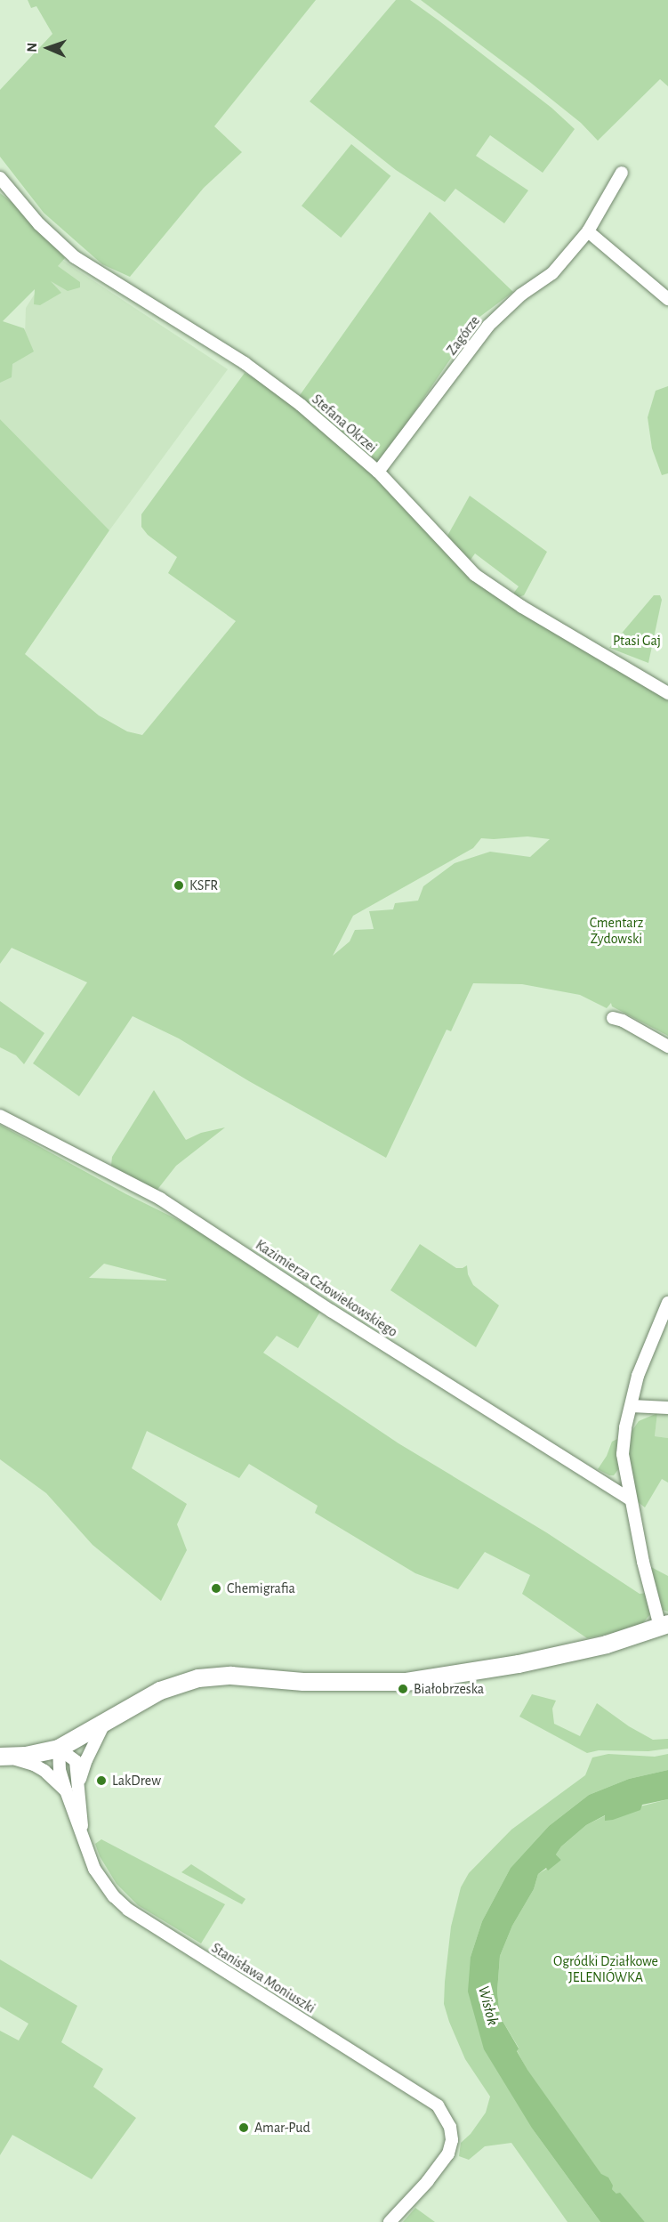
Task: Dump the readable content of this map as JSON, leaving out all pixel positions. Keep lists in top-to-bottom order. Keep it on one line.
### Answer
{"streets":{"street":["Zagórze","Stefana Okrzei","Kazimierza Człowiekowskiego","Stanisława Moniuszki"]},"crossings":[["Zagórze","Stefana Okrzei"]],"water":["Wisłok"],"parks":["Ptasi Gaj","Cmentarz Żydowski","Ogródki Działkowe JELENIÓWKA"],"places":["KSFR","Chemigrafia","Białobrzeska","LakDrew","Amar-Pud"],"north":"left"}
